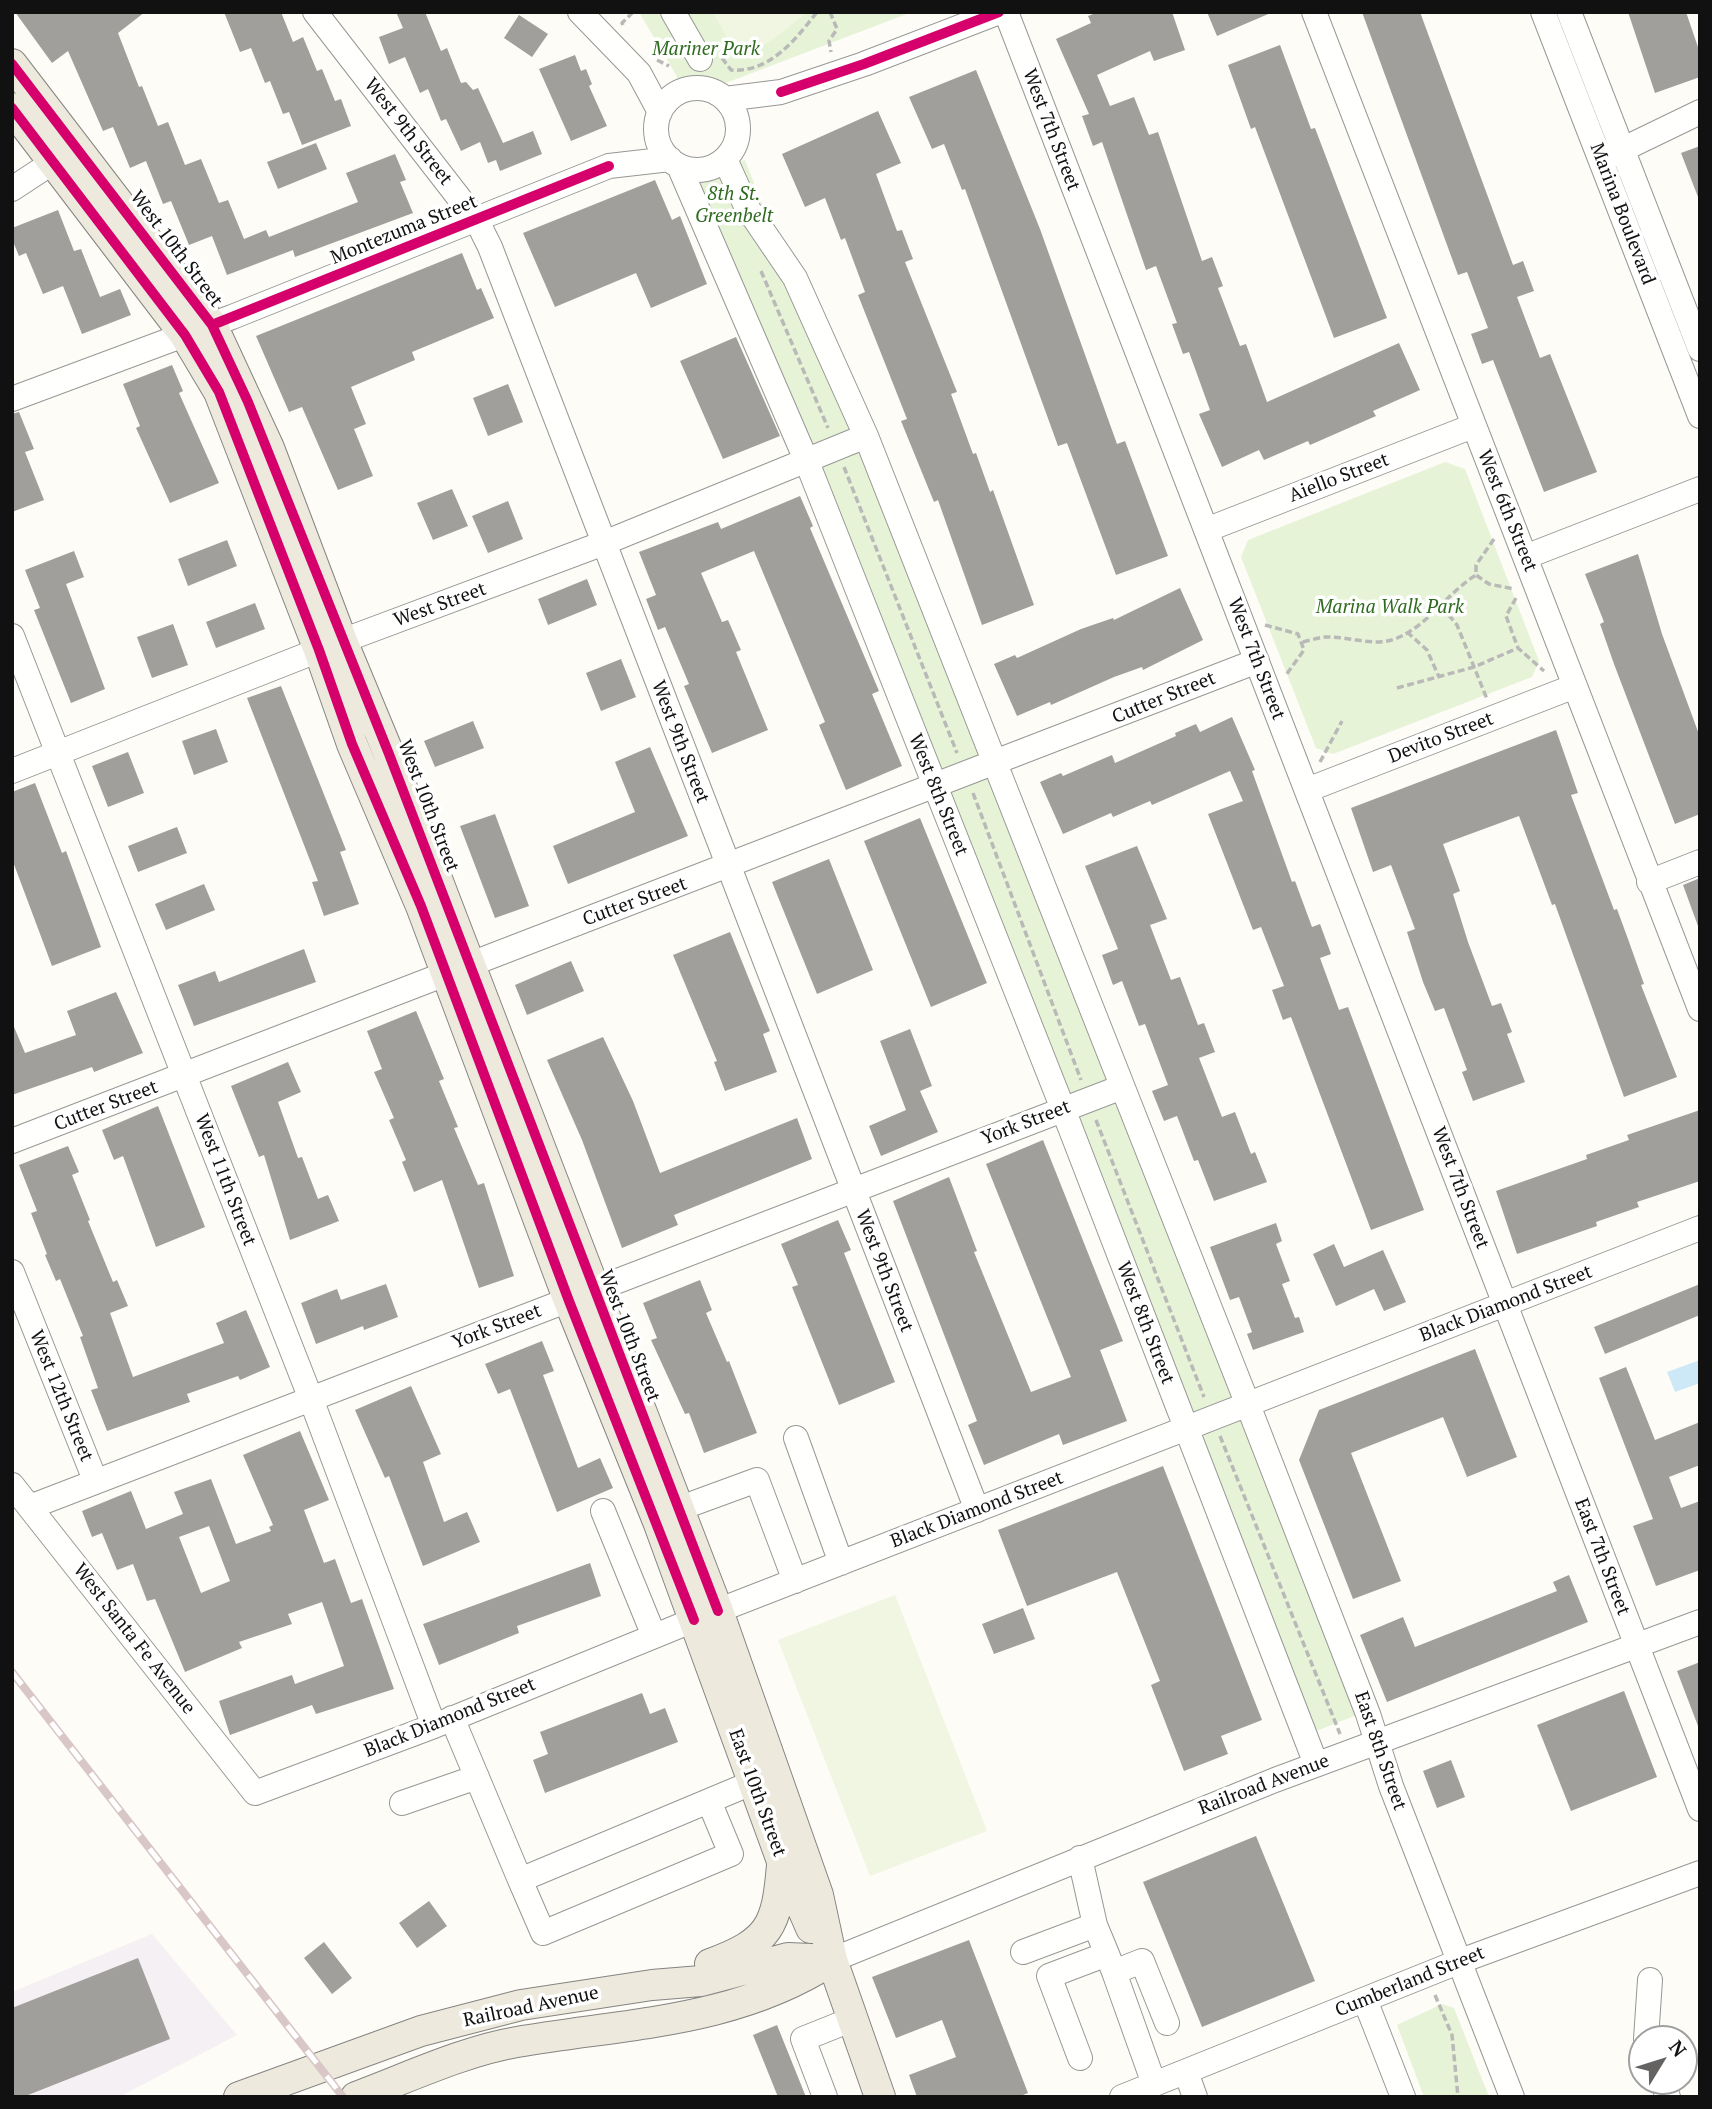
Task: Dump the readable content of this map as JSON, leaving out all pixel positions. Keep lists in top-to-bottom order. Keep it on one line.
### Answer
{"streets":{"main road":["West 10th Street","Railroad Avenue","East 10th Street"],"street":["West 7th Street","West 9th Street","Marina Boulevard","Montezuma Street","Aiello Street","West 6th Street","West Street","Cutter Street","Devito Street","West 8th Street","York Street","West 11th Street","Black Diamond Street","West 12th Street","East 7th Street","West Santa Fe Avenue","East 8th Street","Cumberland Street"]},"crossings":[["West 7th Street","Aiello Street"],["West 7th Street","Cutter Street"],["West 7th Street","Devito Street"],["West 7th Street","Black Diamond Street"],["West 7th Street","East 7th Street"],["West 9th Street","Montezuma Street"],["West 9th Street","West Street"],["West 9th Street","Cutter Street"],["West 9th Street","York Street"],["West 9th Street","Black Diamond Street"],["Montezuma Street","West 10th Street"],["Montezuma Street","West 8th Street"],["West 10th Street","West Street"],["West 10th Street","Cutter Street"],["West 10th Street","York Street"],["West 10th Street","Black Diamond Street"],["West 10th Street","East 10th Street"],["Aiello Street","West 6th Street"],["West 6th Street","Devito Street"],["West Street","West 8th Street"],["West Street","West 11th Street"],["Cutter Street","West 8th Street"],["Cutter Street","West 11th Street"],["West 8th Street","York Street"],["West 8th Street","Black Diamond Street"],["York Street","West 11th Street"],["York Street","West 12th Street"],["York Street","West Santa Fe Avenue"],["West 11th Street","Black Diamond Street"],["Black Diamond Street","East 7th Street"],["Black Diamond Street","West Santa Fe Avenue"],["Black Diamond Street","East 8th Street"],["Black Diamond Street","East 10th Street"],["East 7th Street","Railroad Avenue"],["East 8th Street","Railroad Avenue"],["East 8th Street","Cumberland Street"],["Railroad Avenue","East 10th Street"]],"parks":["Mariner Park","8th St. Greenbelt","Marina Walk Park"],"north":"top right"}
